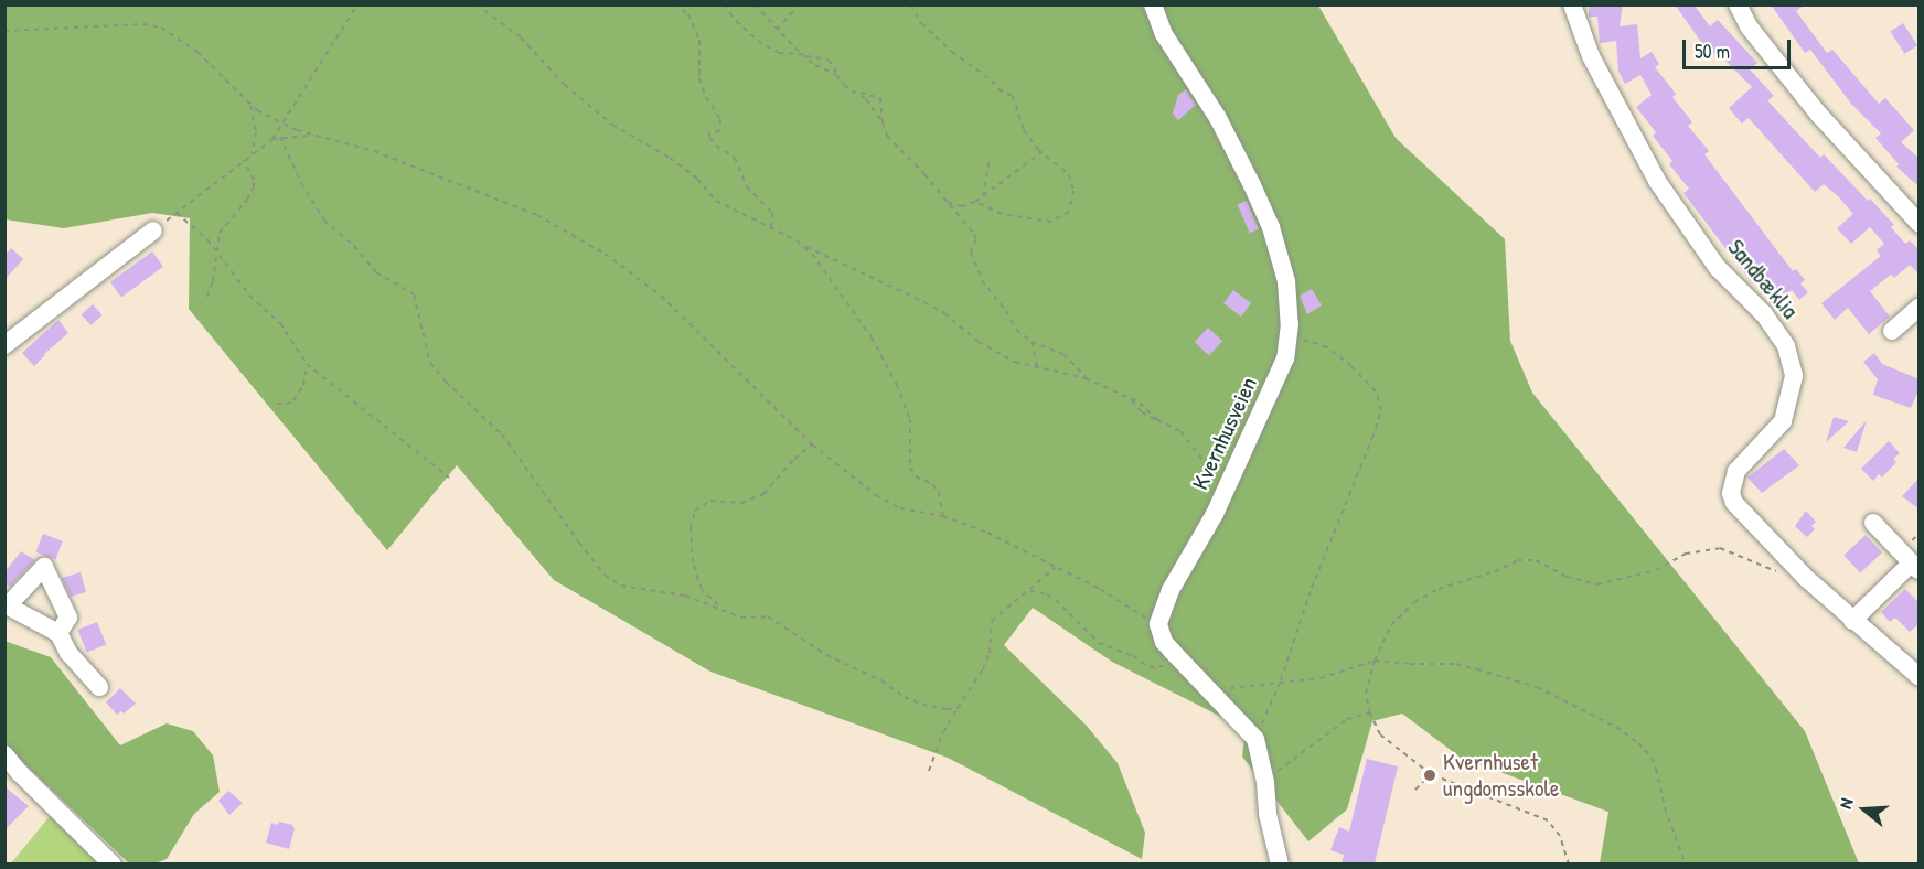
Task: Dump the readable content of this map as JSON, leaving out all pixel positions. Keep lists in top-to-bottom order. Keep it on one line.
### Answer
{"streets":{"street":["Sandbæklia","Kvernhusveien"]},"places":["Kvernhuset ungdomsskole"],"scale_bar":"50 m","north":"left"}
